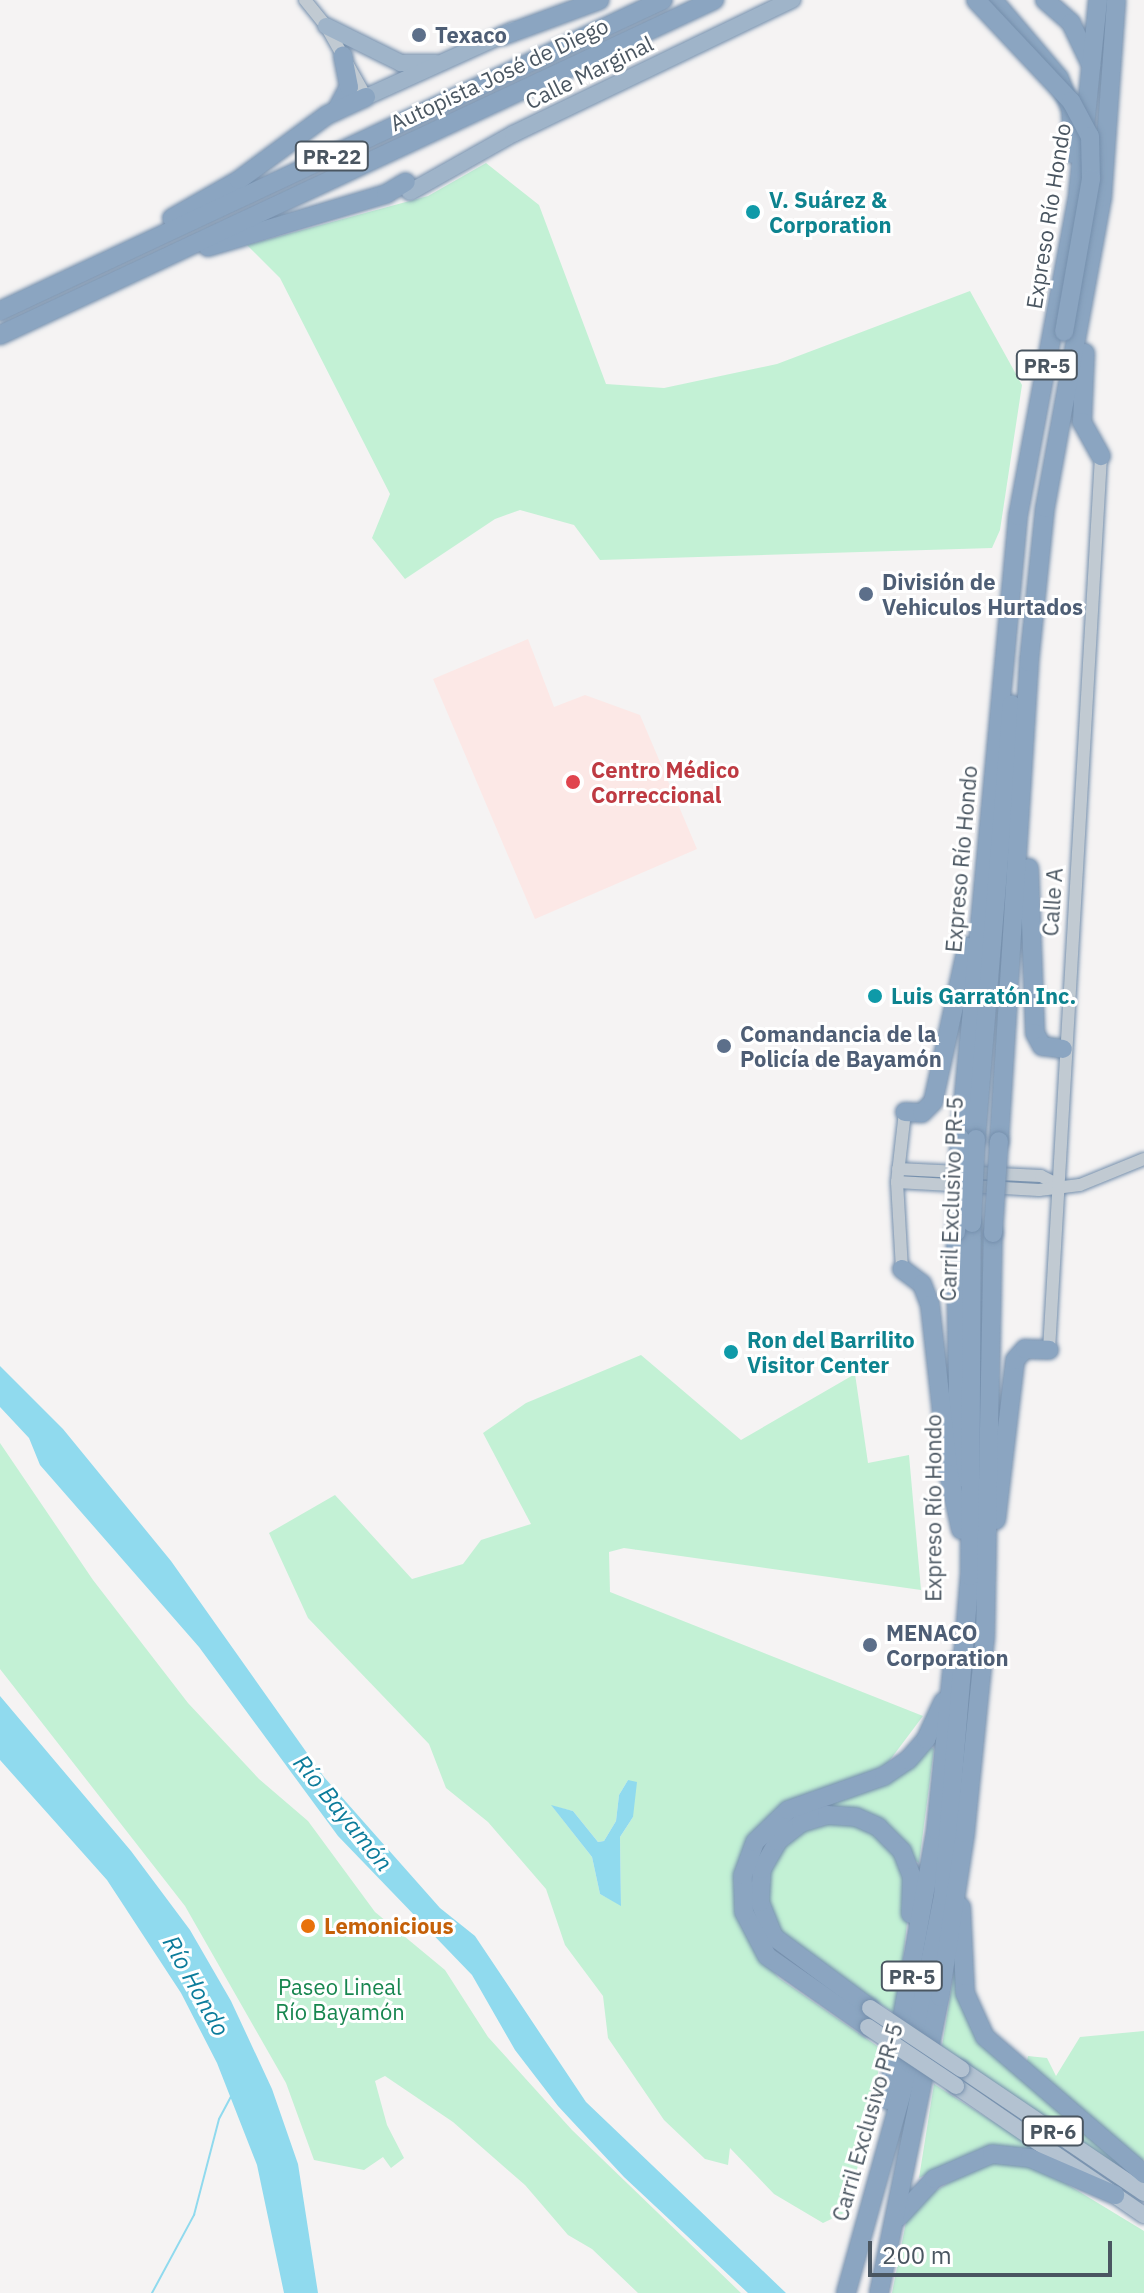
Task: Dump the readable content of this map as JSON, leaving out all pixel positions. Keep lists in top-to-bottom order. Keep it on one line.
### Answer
{"streets":{"highway":["Calle Marginal","Autopista José de Diego","PR-22","Expreso Río Hondo","PR-5","Carril Exclusivo PR-5"],"main road":["PR-6"],"street":["Calle A"]},"crossings":[["Expreso Río Hondo","Carril Exclusivo PR-5"]],"water":["Río Bayamón","Río Hondo"],"parks":["Paseo Lineal Río Bayamón"],"places":["Texaco","V. Suárez & Corporation","División de Vehiculos Hurtados","Centro Médico Correccional","Luis Garratón Inc.","Comandancia de la Policía de Bayamón","Ron del Barrilito Visitor Center","MENACO Corporation","Lemonicious"],"scale_bar":"200 m"}
